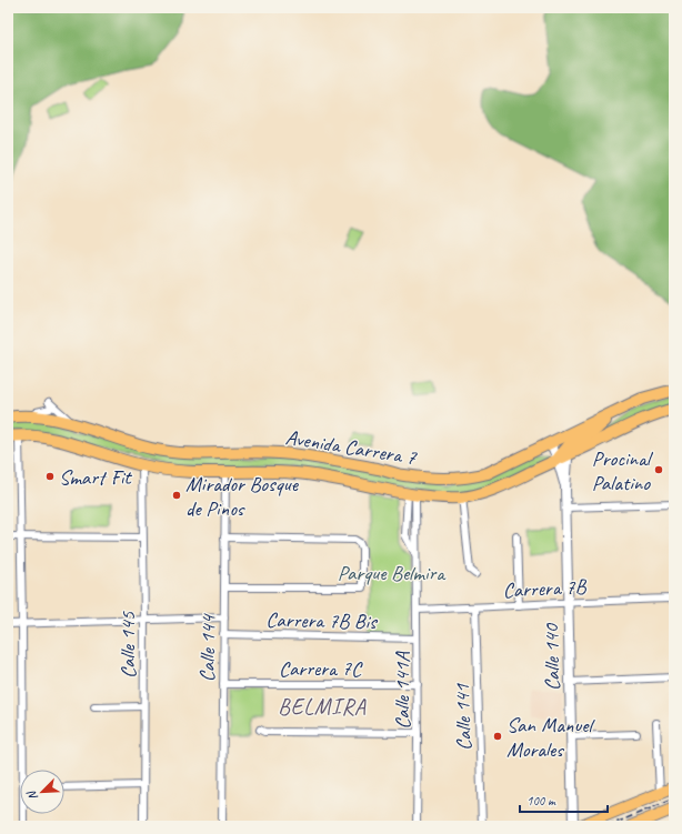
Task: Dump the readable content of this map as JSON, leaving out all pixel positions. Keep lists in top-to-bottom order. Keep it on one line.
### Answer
{"streets":{"main road":["Avenida Carrera 7"],"street":["Carrera 7B","Carrera 7B Bis","Calle 145","Calle 144","Calle 140","Carrera 7C","Calle 141A","Calle 141"]},"crossings":[["Avenida Carrera 7","Calle 145"],["Avenida Carrera 7","Calle 144"],["Avenida Carrera 7","Calle 140"],["Avenida Carrera 7","Calle 141A"],["Carrera 7B","Calle 140"],["Carrera 7B","Calle 141A"],["Carrera 7B","Calle 141"],["Carrera 7B Bis","Calle 144"],["Carrera 7B Bis","Calle 141A"],["Calle 144","Carrera 7C"],["Carrera 7C","Calle 141A"]],"districts":["BELMIRA"],"parks":["Parque Belmira"],"places":["Procinal Palatino","Smart Fit","Mirador Bosque de Pinos","San Manuel Morales"],"scale_bar":"100 m","north":"bottom left"}
